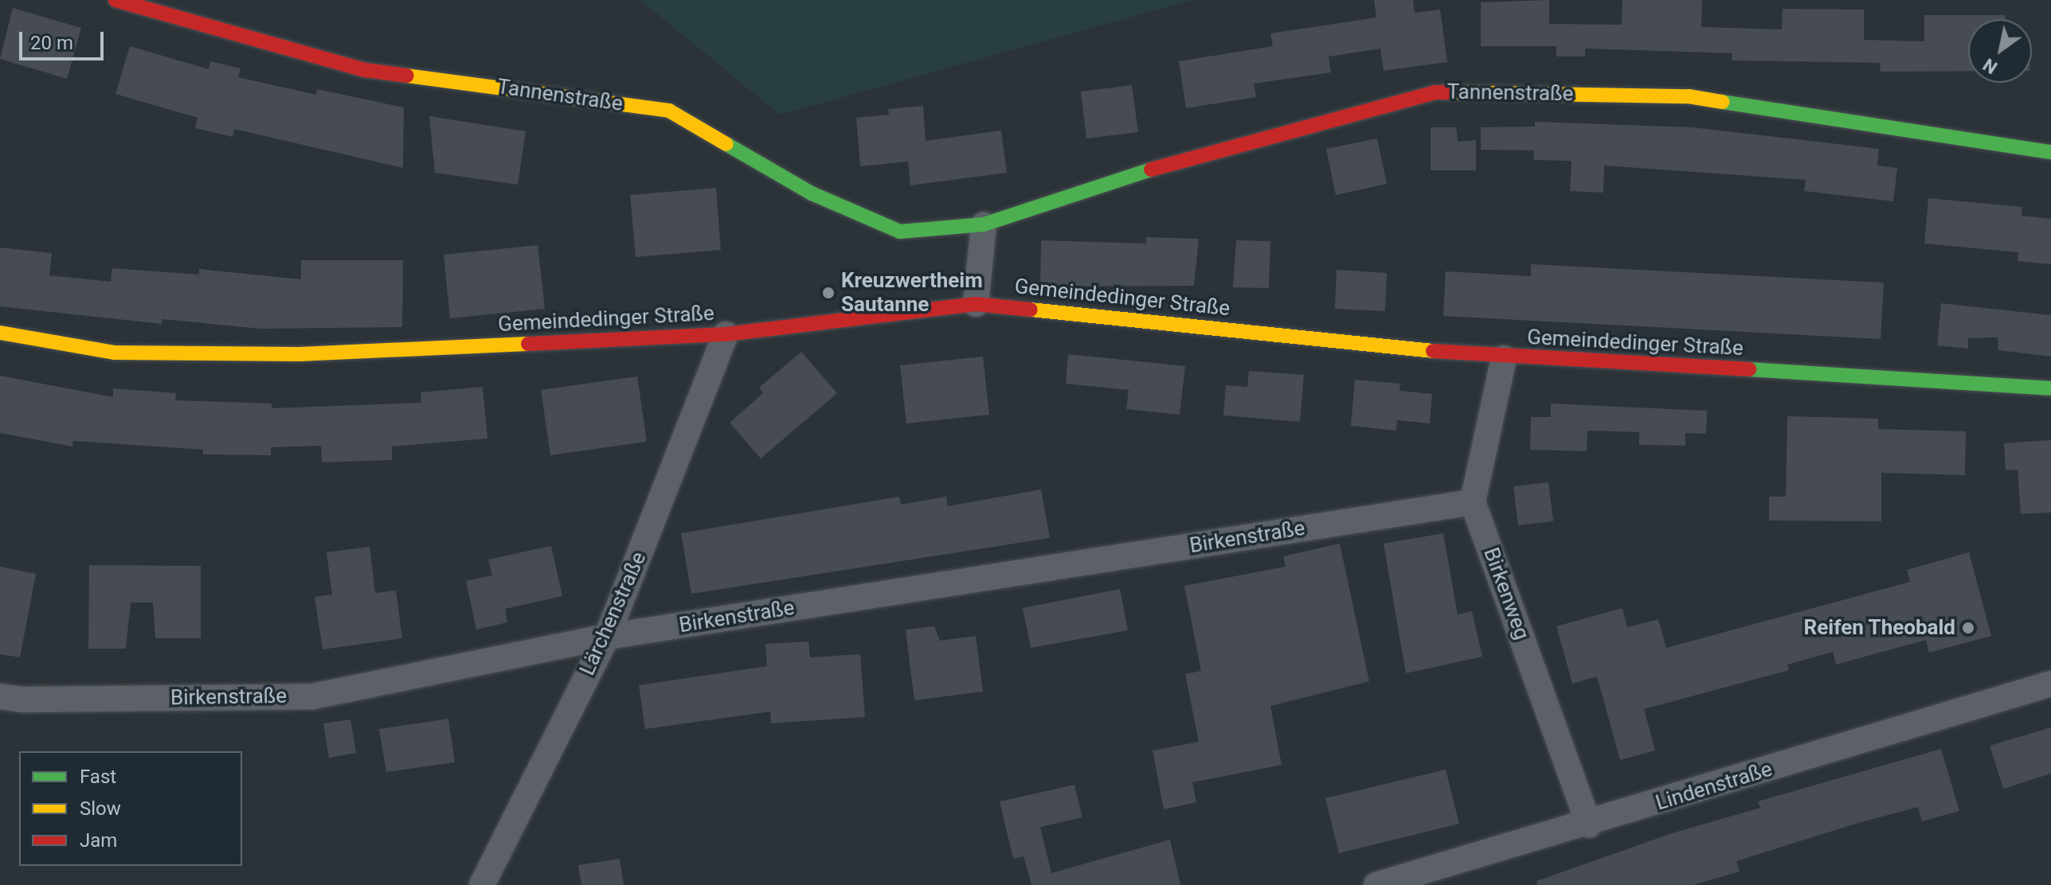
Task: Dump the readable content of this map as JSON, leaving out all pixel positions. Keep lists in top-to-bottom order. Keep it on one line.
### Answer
{"streets":{"street":["Tannenstraße","Gemeindedinger Straße","Birkenstraße","Birkenweg","Lärchenstraße","Lindenstraße"]},"crossings":[["Gemeindedinger Straße","Lärchenstraße"],["Birkenstraße","Birkenweg"],["Birkenstraße","Lärchenstraße"],["Birkenweg","Lindenstraße"]],"places":["Kreuzwertheim Sautanne","Reifen Theobald"],"legend":["Fast","Slow","Jam"],"scale_bar":"20 m","north":"bottom left"}
